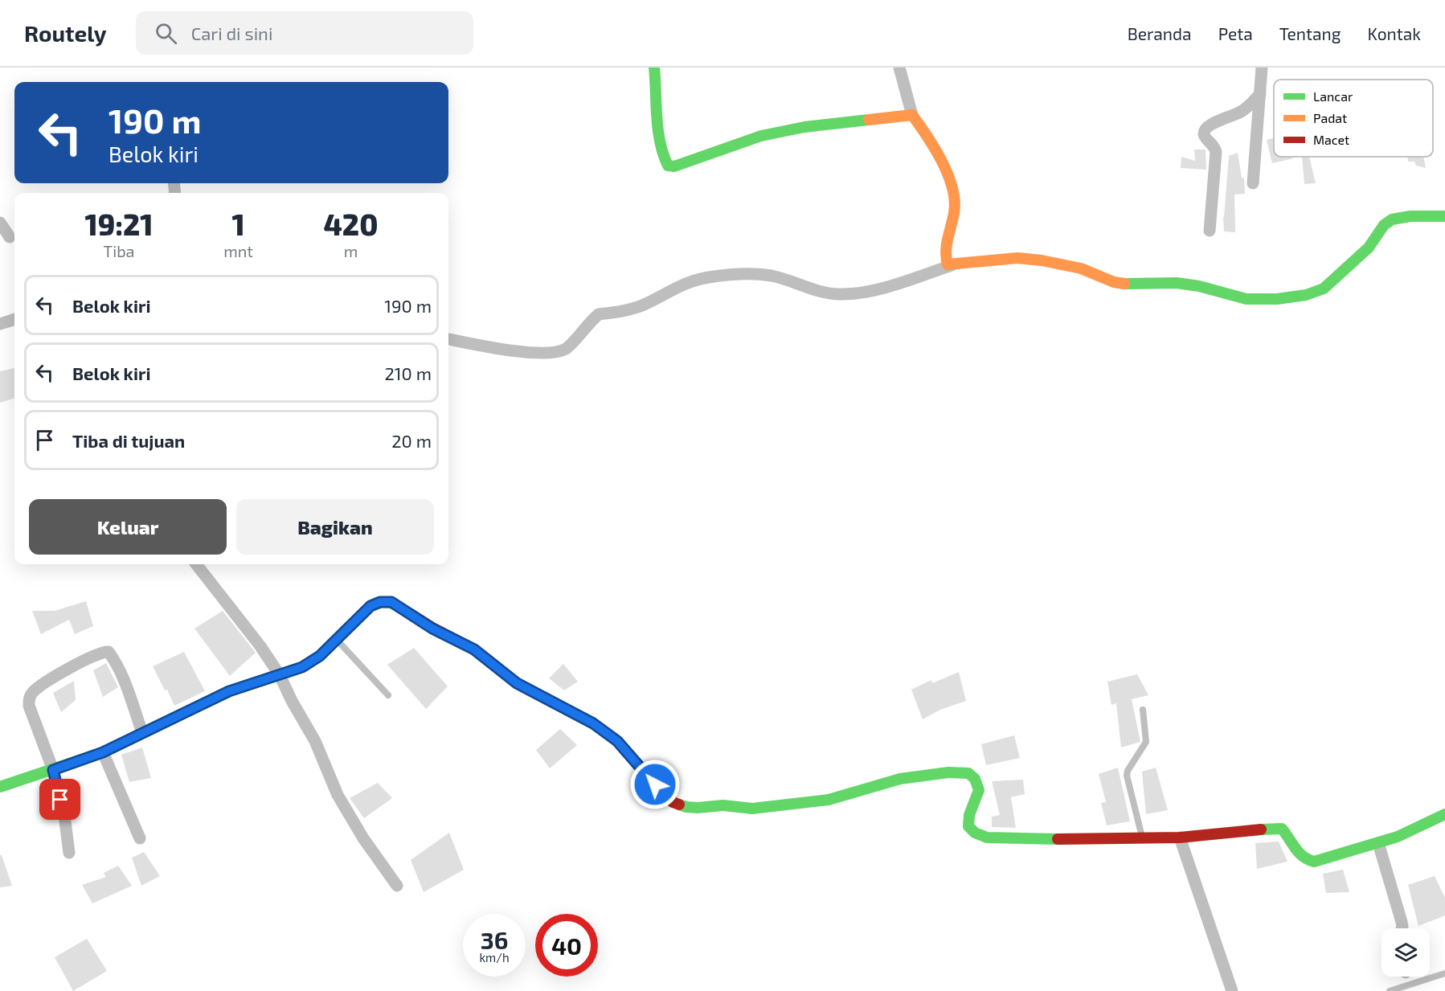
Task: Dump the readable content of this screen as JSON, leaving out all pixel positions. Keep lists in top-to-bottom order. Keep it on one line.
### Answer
{"legend":["Lancar","Padat","Macet"],"page":{"header":"Routely","search":"Cari di sini","nav":["Beranda","Peta","Tentang","Kontak"],"turn":["190 m","Belok kiri"],"eta":["19:21","Tiba","1","mnt","420","m"],"list":[{"name":"Belok kiri","value":"190 m"},{"name":"Belok kiri","value":"210 m"},{"name":"Tiba di tujuan","value":"20 m"}],"buttons":["Keluar","Bagikan"],"speed":"36 km/h","limit":"40"}}
